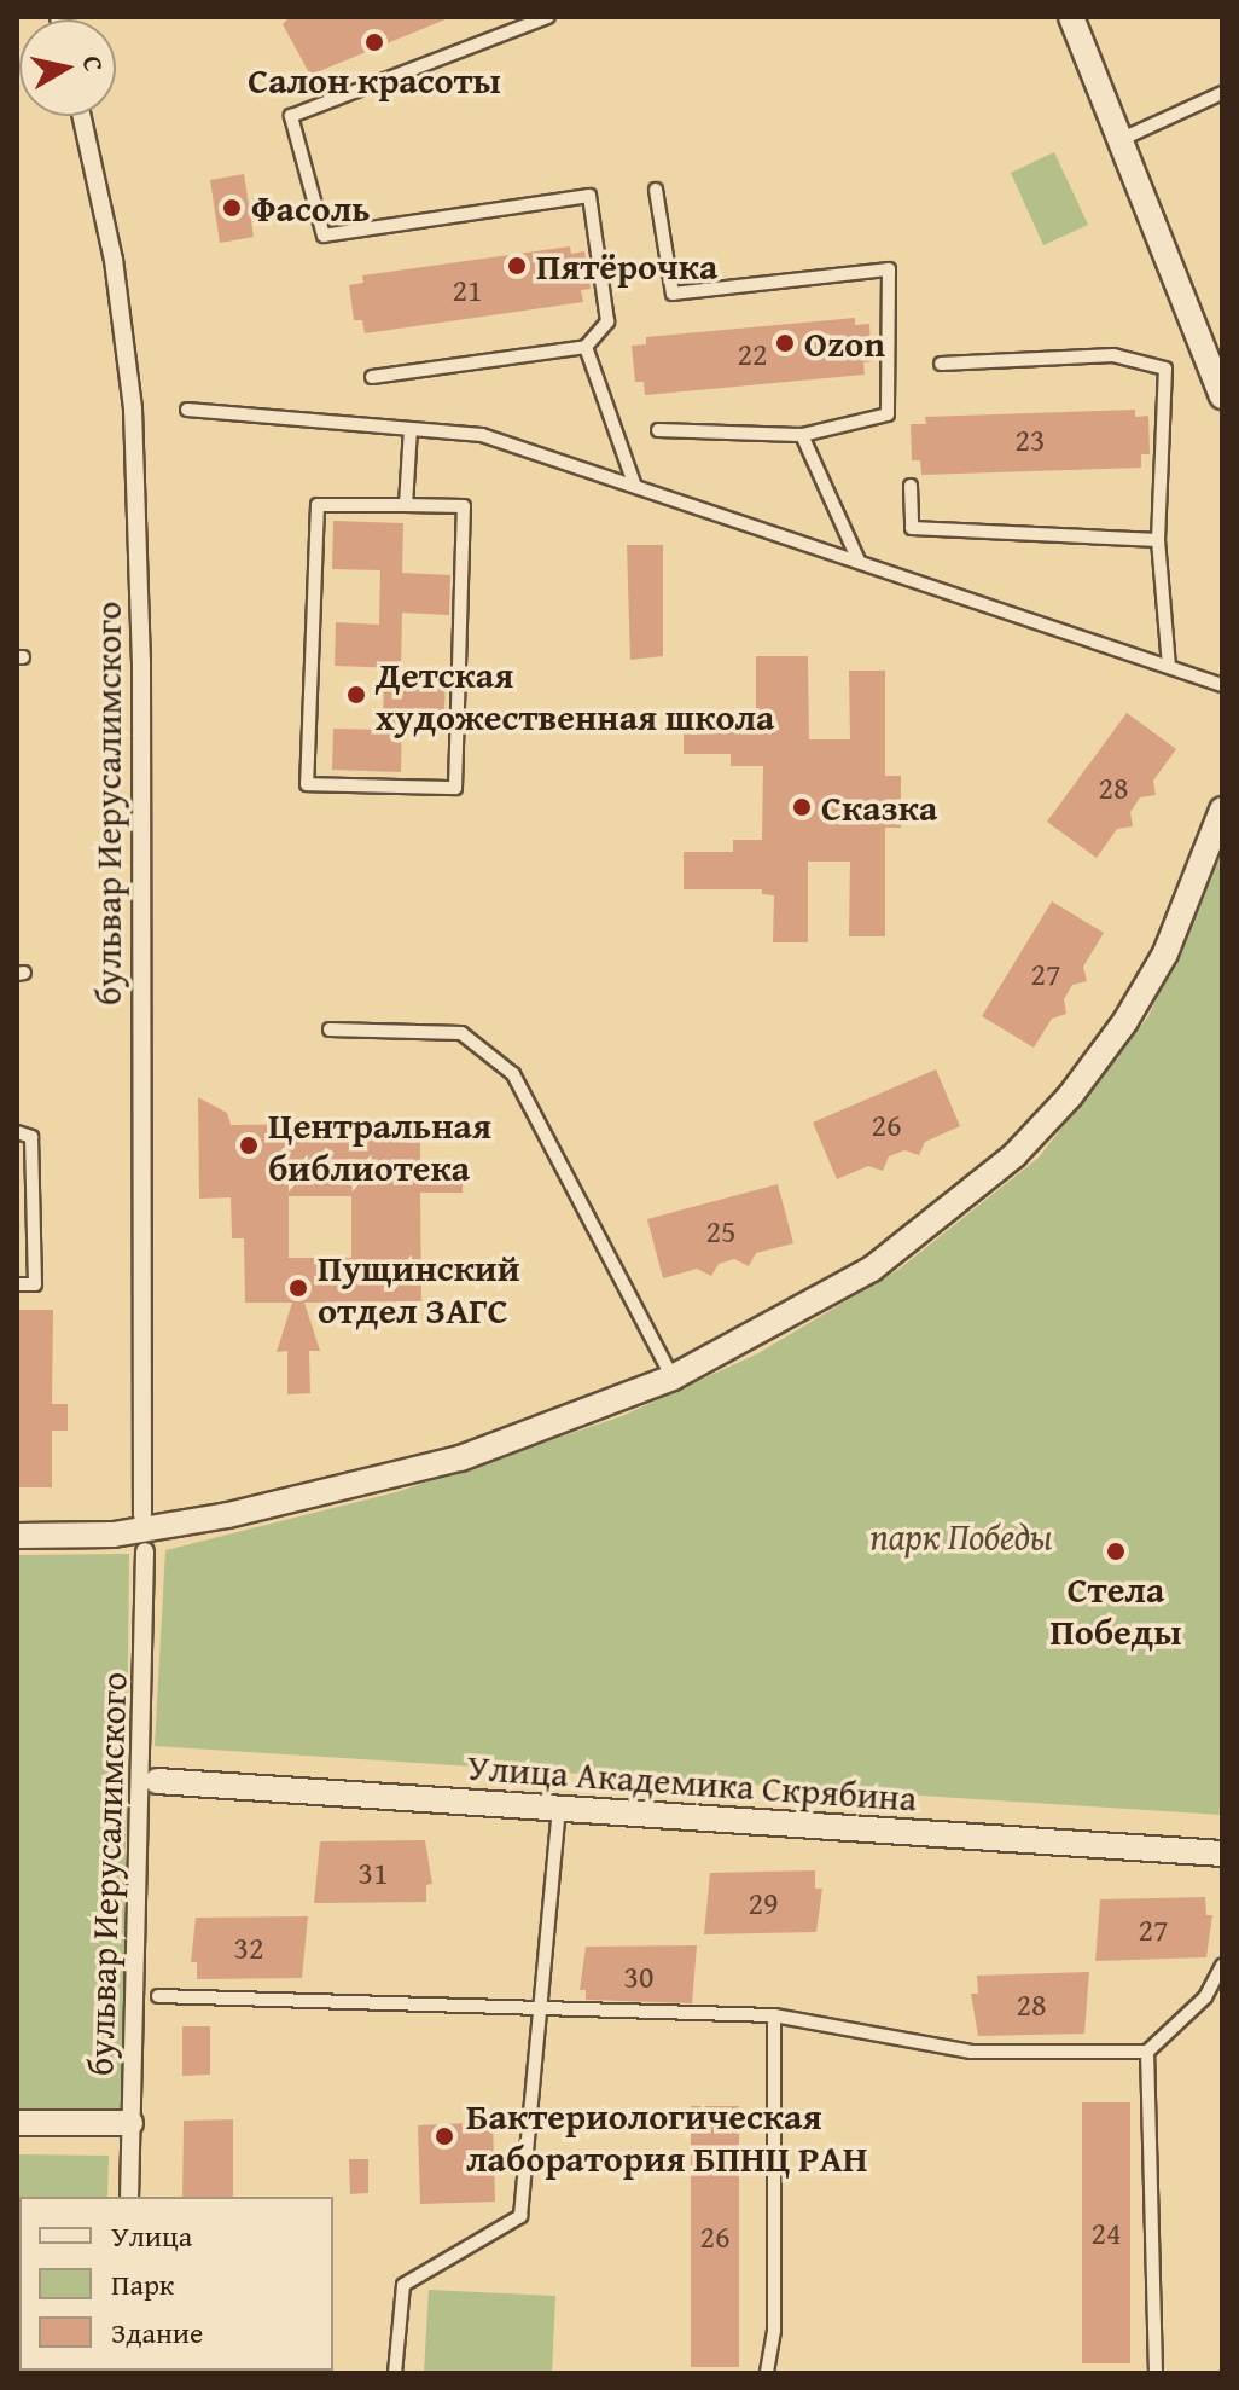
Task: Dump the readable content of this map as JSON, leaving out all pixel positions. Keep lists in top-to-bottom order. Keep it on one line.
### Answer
{"streets":{"street":["бульвар Иерусалимского","Улица Академика Скрябина"]},"parks":["парк Победы"],"places":["Салон красоты","Фасоль","Пятёрочка","Ozon","Детская художественная школа","Сказка","Центральная библиотека","Пущинский отдел ЗАГС","Стела Победы","Бактериологическая лаборатория БПНЦ РАН"],"house_numbers":["21","22","23","28","27","26","25","31","29","27","32","30","28","24","26"],"legend":["Улица","Парк","Здание"],"north":"right"}
